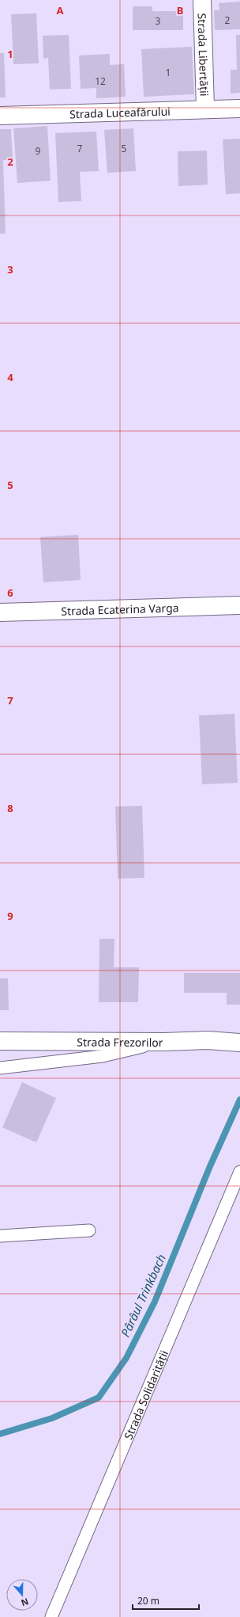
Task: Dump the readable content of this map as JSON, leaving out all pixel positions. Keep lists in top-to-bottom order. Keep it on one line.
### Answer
{"streets":{"street":["Strada Libertății","Strada Luceafărului","Strada Ecaterina Varga","Strada Frezorilor"],"lane":["Strada Solidarității"]},"crossings":[["Strada Libertății","Strada Luceafărului"]],"water":["Pârâul Trinkbach"],"house_numbers":["2","3","1","12","7","5","9"],"scale_bar":"20 m","north":"bottom","grid":{"columns":["A","B"],"rows":["1","2","3","4","5","6","7","8","9"]}}
